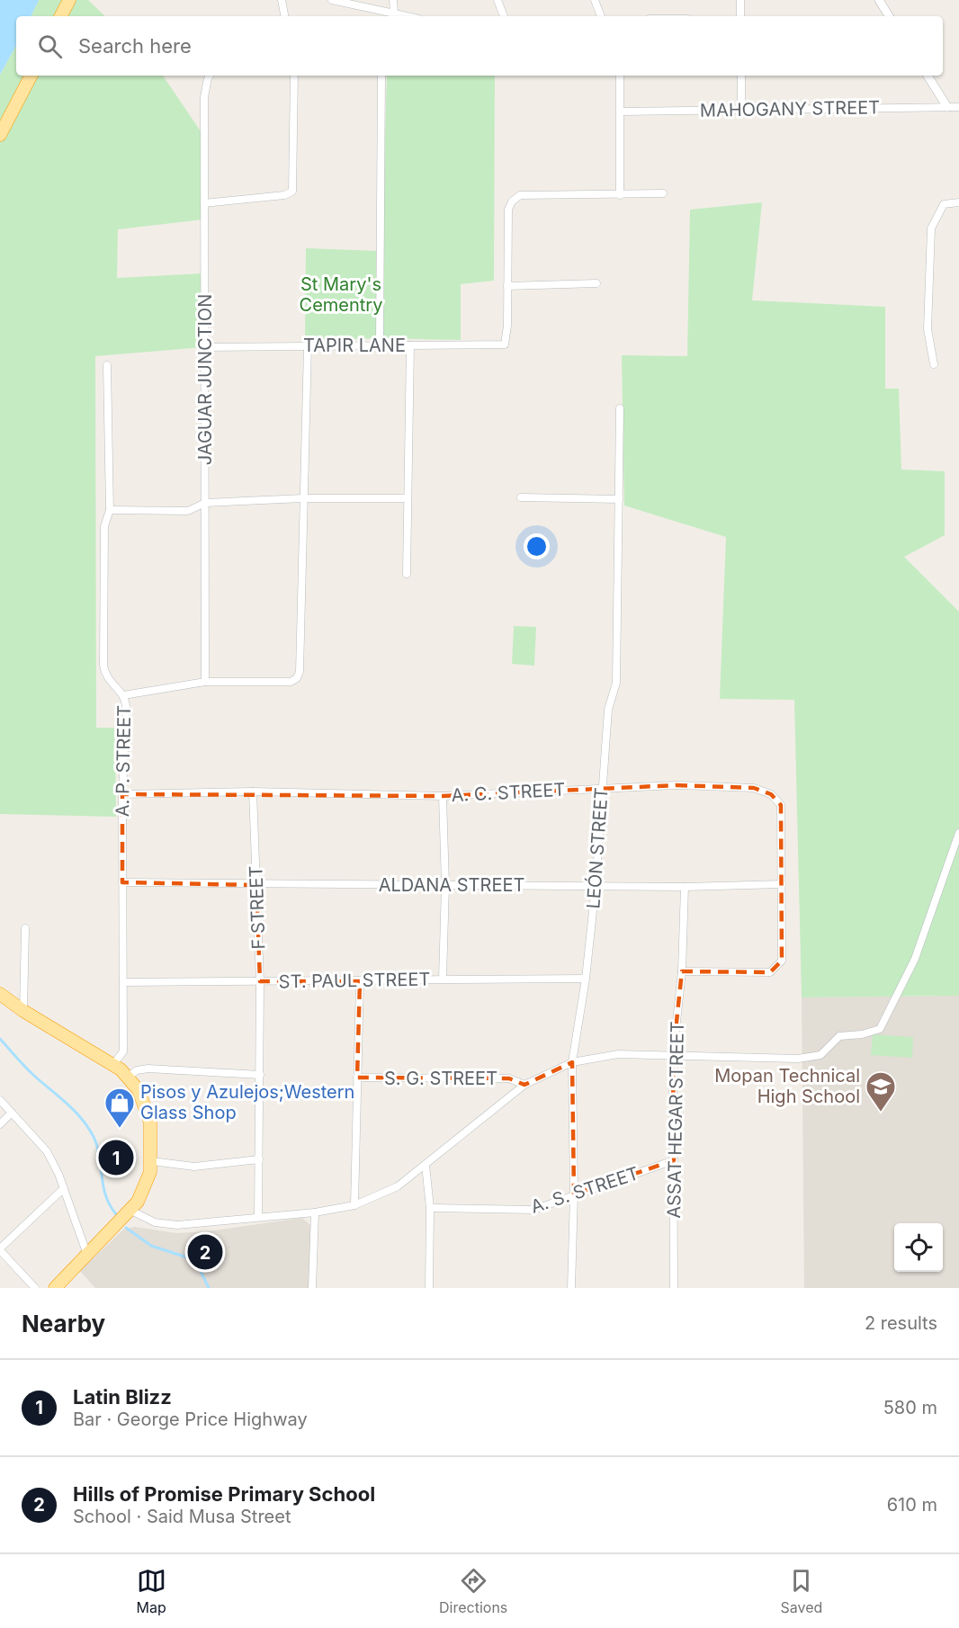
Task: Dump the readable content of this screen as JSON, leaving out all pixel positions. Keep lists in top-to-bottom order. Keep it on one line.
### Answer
{"streets":{"street":["MAHOGANY STREET","TAPIR LANE","JAGUAR JUNCTION","A. P. STREET","A. C. STREET","LEÓN STREET","ALDANA STREET","F STREET","ST. PAUL STREET","S. G. STREET","ASSAT HEGAR STREET","A. S. STREET"]},"crossings":[["TAPIR LANE","JAGUAR JUNCTION"],["A. P. STREET","A. C. STREET"],["A. P. STREET","ALDANA STREET"],["A. P. STREET","ST. PAUL STREET"],["A. C. STREET","LEÓN STREET"],["A. C. STREET","ALDANA STREET"],["A. C. STREET","F STREET"],["A. C. STREET","ASSAT HEGAR STREET"],["LEÓN STREET","ALDANA STREET"],["LEÓN STREET","ST. PAUL STREET"],["LEÓN STREET","A. S. STREET"],["ALDANA STREET","F STREET"],["ALDANA STREET","ASSAT HEGAR STREET"],["F STREET","ST. PAUL STREET"],["ASSAT HEGAR STREET","A. S. STREET"]],"parks":["St Mary's Cementry"],"places":{"school or university":["Mopan Technical High School"],"shop":["Pisos y Azulejos;Western Glass Shop"]},"page":{"search":"Search here","pins":["1","2"],"heading":["Nearby","2 results"],"list":[{"mark":"1","name":"Latin Blizz","note":"Bar · George Price Highway","value":"580 m"},{"mark":"2","name":"Hills of Promise Primary School","note":"School · Said Musa Street","value":"610 m"}],"nav":["Map","Directions","Saved"]}}
